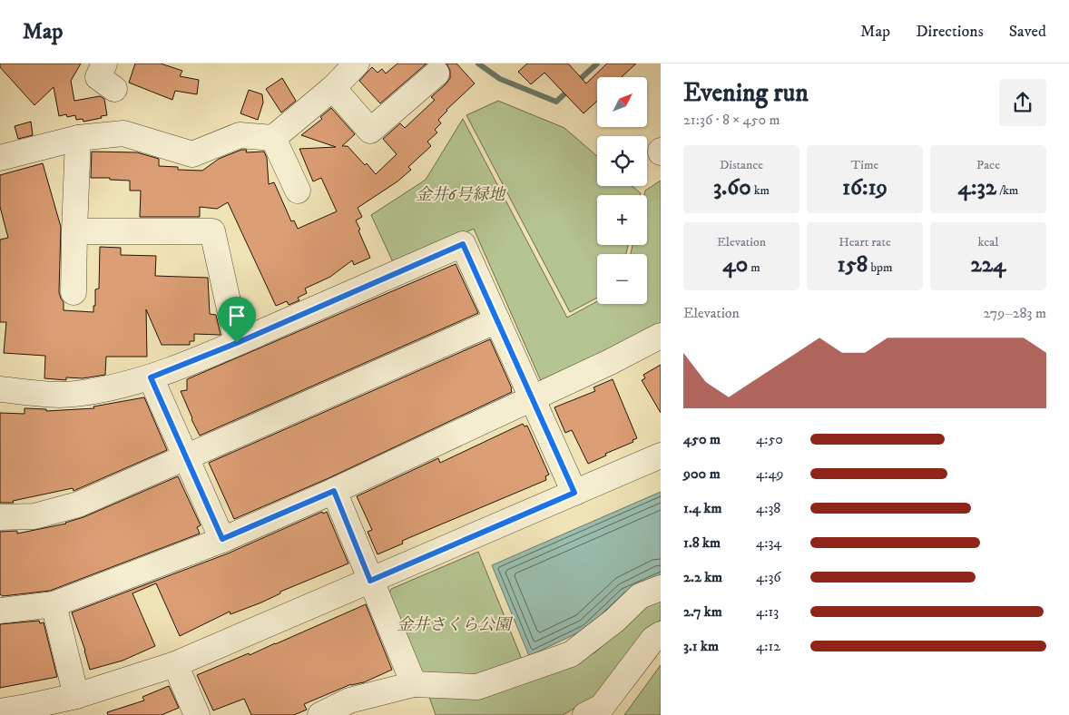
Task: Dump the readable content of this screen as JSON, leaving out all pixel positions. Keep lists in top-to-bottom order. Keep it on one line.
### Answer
{"parks":["金井6号緑地","金井さくら公園"],"north":"top right","page":{"header":"Map","nav":["Map","Directions","Saved"],"heading":["Evening run","21:36 · 8 × 450 m"],"map_buttons":["+","−"],"stats":[["Distance","3.60 km"],["Time","16:19"],["Pace","4:32 /km"],["Elevation","40 m"],["Heart rate","158 bpm"],["kcal","224"]],"chart":["Elevation","279–283 m"],"list":[{"name":"450 m","note":"4:50"},{"name":"900 m","note":"4:49"},{"name":"1.4 km","note":"4:38"},{"name":"1.8 km","note":"4:34"},{"name":"2.2 km","note":"4:36"},{"name":"2.7 km","note":"4:13"},{"name":"3.1 km","note":"4:12"}]}}
